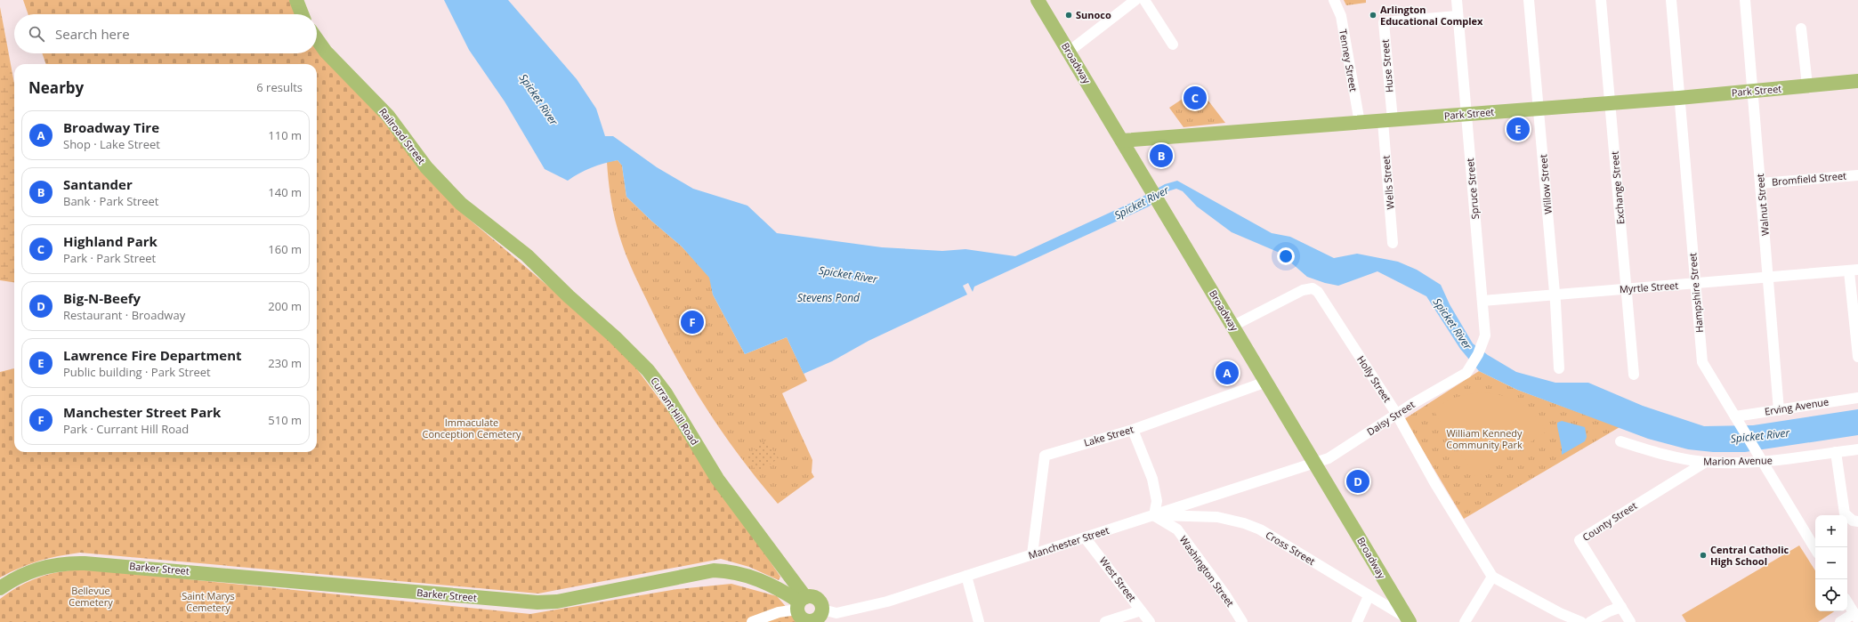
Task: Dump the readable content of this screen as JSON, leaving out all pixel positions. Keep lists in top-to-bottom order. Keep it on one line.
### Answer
{"streets":{"main road":["Broadway","Park Street","Railroad Street","Currant Hill Road","Barker Street"],"street":["Tenney Street","Huse Street","Bromfield Street","Wells Street","Willow Street","Exchange Street","Spruce Street","Walnut Street","Myrtle Street","Hampshire Street","Holly Street","Erving Avenue","Daisy Street","Lake Street","Marion Avenue","County Street","Manchester Street","Cross Street","Washington Street","West Street"]},"crossings":[["Tenney Street","Park Street"],["Broadway","Park Street"],["Broadway","Holly Street"],["Broadway","Daisy Street"],["Broadway","Lake Street"],["Broadway","Manchester Street"],["Broadway","Cross Street"],["Huse Street","Park Street"],["Huse Street","Wells Street"],["Huse Street","Spruce Street"],["Park Street","Wells Street"],["Park Street","Willow Street"],["Park Street","Exchange Street"],["Park Street","Spruce Street"],["Park Street","Walnut Street"],["Park Street","Hampshire Street"],["Railroad Street","Currant Hill Road"],["Bromfield Street","Walnut Street"],["Willow Street","Myrtle Street"],["Exchange Street","Myrtle Street"],["Spruce Street","Myrtle Street"],["Spruce Street","Daisy Street"],["Walnut Street","Myrtle Street"],["Walnut Street","Erving Avenue"],["Myrtle Street","Hampshire Street"],["Hampshire Street","Erving Avenue"],["Hampshire Street","Marion Avenue"],["Holly Street","Daisy Street"],["Currant Hill Road","Manchester Street"],["Currant Hill Road","Barker Street"],["Daisy Street","Manchester Street"],["Lake Street","Manchester Street"],["Marion Avenue","County Street"],["Manchester Street","Cross Street"],["Manchester Street","Barker Street"],["Manchester Street","Washington Street"],["Manchester Street","West Street"],["Cross Street","Washington Street"]],"water":["Spicket River","Stevens Pond"],"parks":["Immaculate Conception Cemetery","William Kennedy Community Park","Bellevue Cemetery","Saint Marys Cemetery"],"places":["Sunoco","Arlington Educational Complex","Central Catholic High School"],"page":{"search":"Search here","heading":["Nearby","6 results"],"pins":["C","E","B","F","A","D"],"list":[{"mark":"A","name":"Broadway Tire","note":"Shop · Lake Street","value":"110 m"},{"mark":"B","name":"Santander","note":"Bank · Park Street","value":"140 m"},{"mark":"C","name":"Highland Park","note":"Park · Park Street","value":"160 m"},{"mark":"D","name":"Big-N-Beefy","note":"Restaurant · Broadway","value":"200 m"},{"mark":"E","name":"Lawrence Fire Department","note":"Public building · Park Street","value":"230 m"},{"mark":"F","name":"Manchester Street Park","note":"Park · Currant Hill Road","value":"510 m"}],"map_buttons":["+","−"]}}
